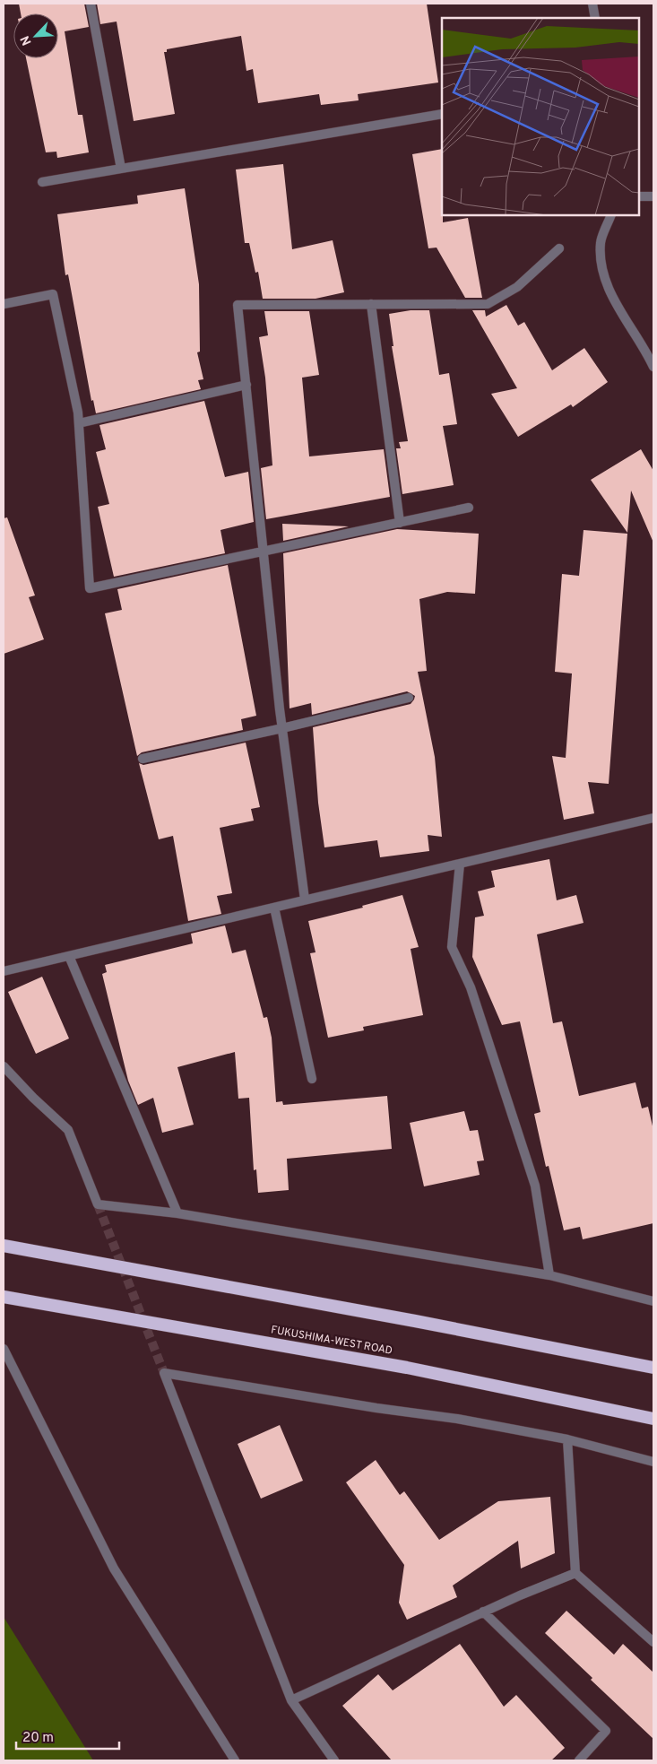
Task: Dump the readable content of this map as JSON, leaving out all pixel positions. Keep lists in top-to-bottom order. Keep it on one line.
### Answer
{"streets":{"highway":["FUKUSHIMA-WEST ROAD"]},"scale_bar":"20 m","north":"bottom left"}
